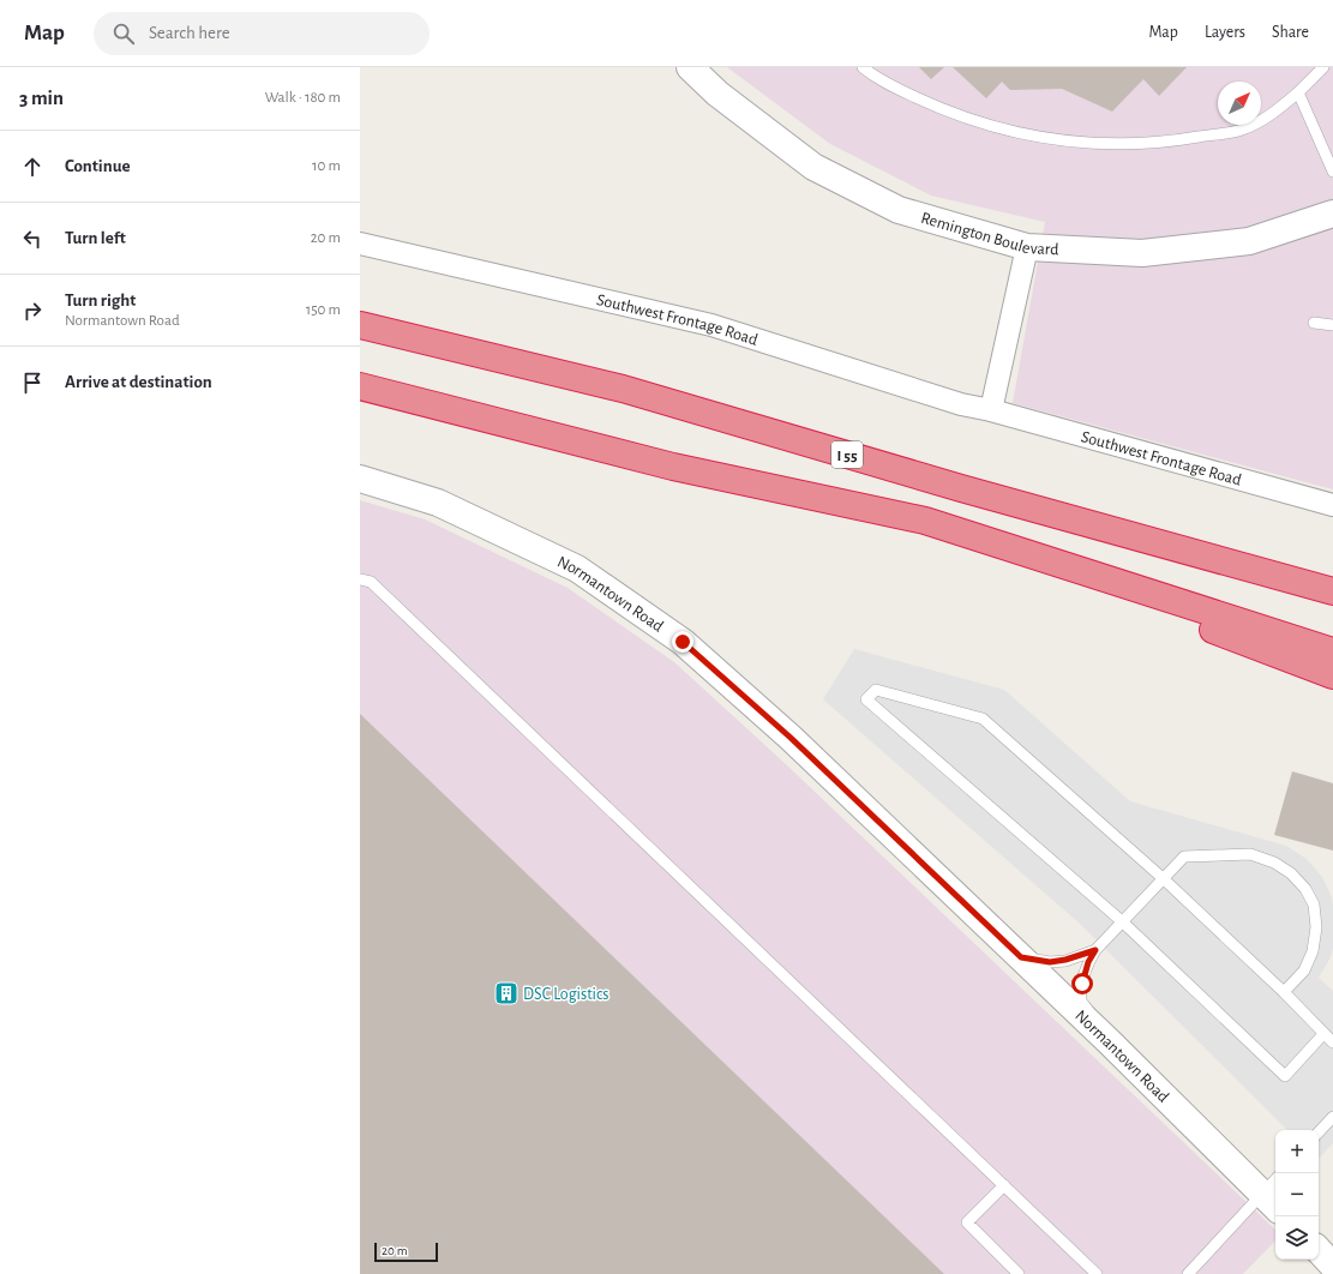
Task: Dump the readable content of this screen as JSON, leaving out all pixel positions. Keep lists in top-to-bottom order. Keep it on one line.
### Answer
{"streets":{"highway":["I 55"],"street":["Remington Boulevard","Southwest Frontage Road","Normantown Road"]},"places":{"building":["DSC Logistics"]},"scale_bar":"20 m","north":"top right","page":{"header":"Map","search":"Search here","nav":["Map","Layers","Share"],"heading":["3 min","Walk · 180 m"],"list":[["Continue","10 m"],["Turn left","20 m"],["Turn right","Normantown Road","150 m"],"Arrive at destination"],"map_buttons":["+","−"],"scale":"20 m"}}
